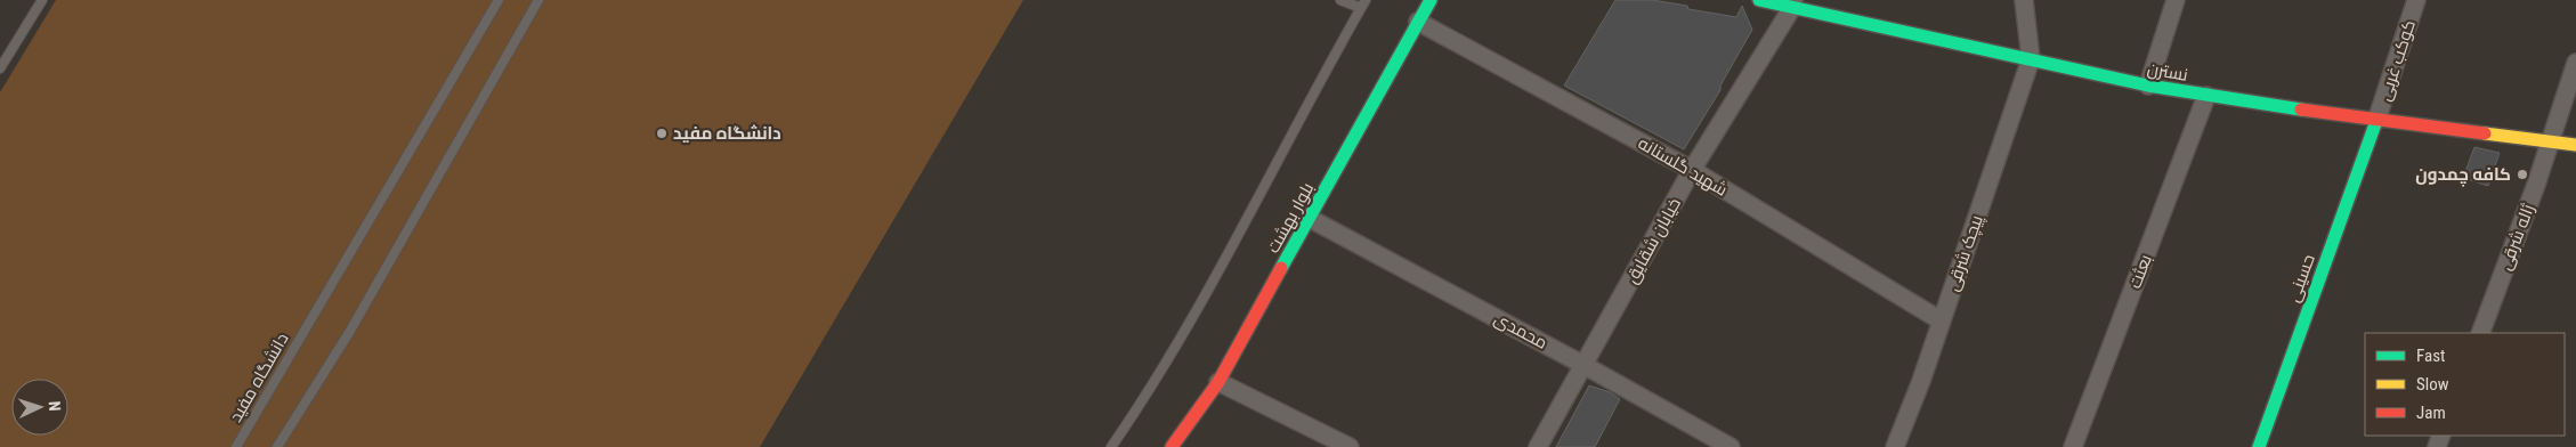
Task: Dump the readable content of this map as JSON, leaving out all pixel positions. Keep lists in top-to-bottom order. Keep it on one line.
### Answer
{"streets":{"street":["کوکب غربی","نسترن","شهید گلستانه","بلوار بهشت","ژاله شرقی","خیابان شقایق","پیچک شرقی","بعثت","حسینی","محمدی"],"lane":["دانشگاه مفید"]},"crossings":[["کوکب غربی","نسترن"],["کوکب غربی","حسینی"],["نسترن","ژاله شرقی"],["نسترن","خیابان شقایق"],["نسترن","پیچک شرقی"],["نسترن","بعثت"],["نسترن","حسینی"],["شهید گلستانه","بلوار بهشت"],["شهید گلستانه","خیابان شقایق"],["شهید گلستانه","پیچک شرقی"],["بلوار بهشت","محمدی"],["خیابان شقایق","محمدی"]],"places":["دانشگاه مفید","کافه چمدون"],"legend":["Fast","Slow","Jam"],"north":"right"}
